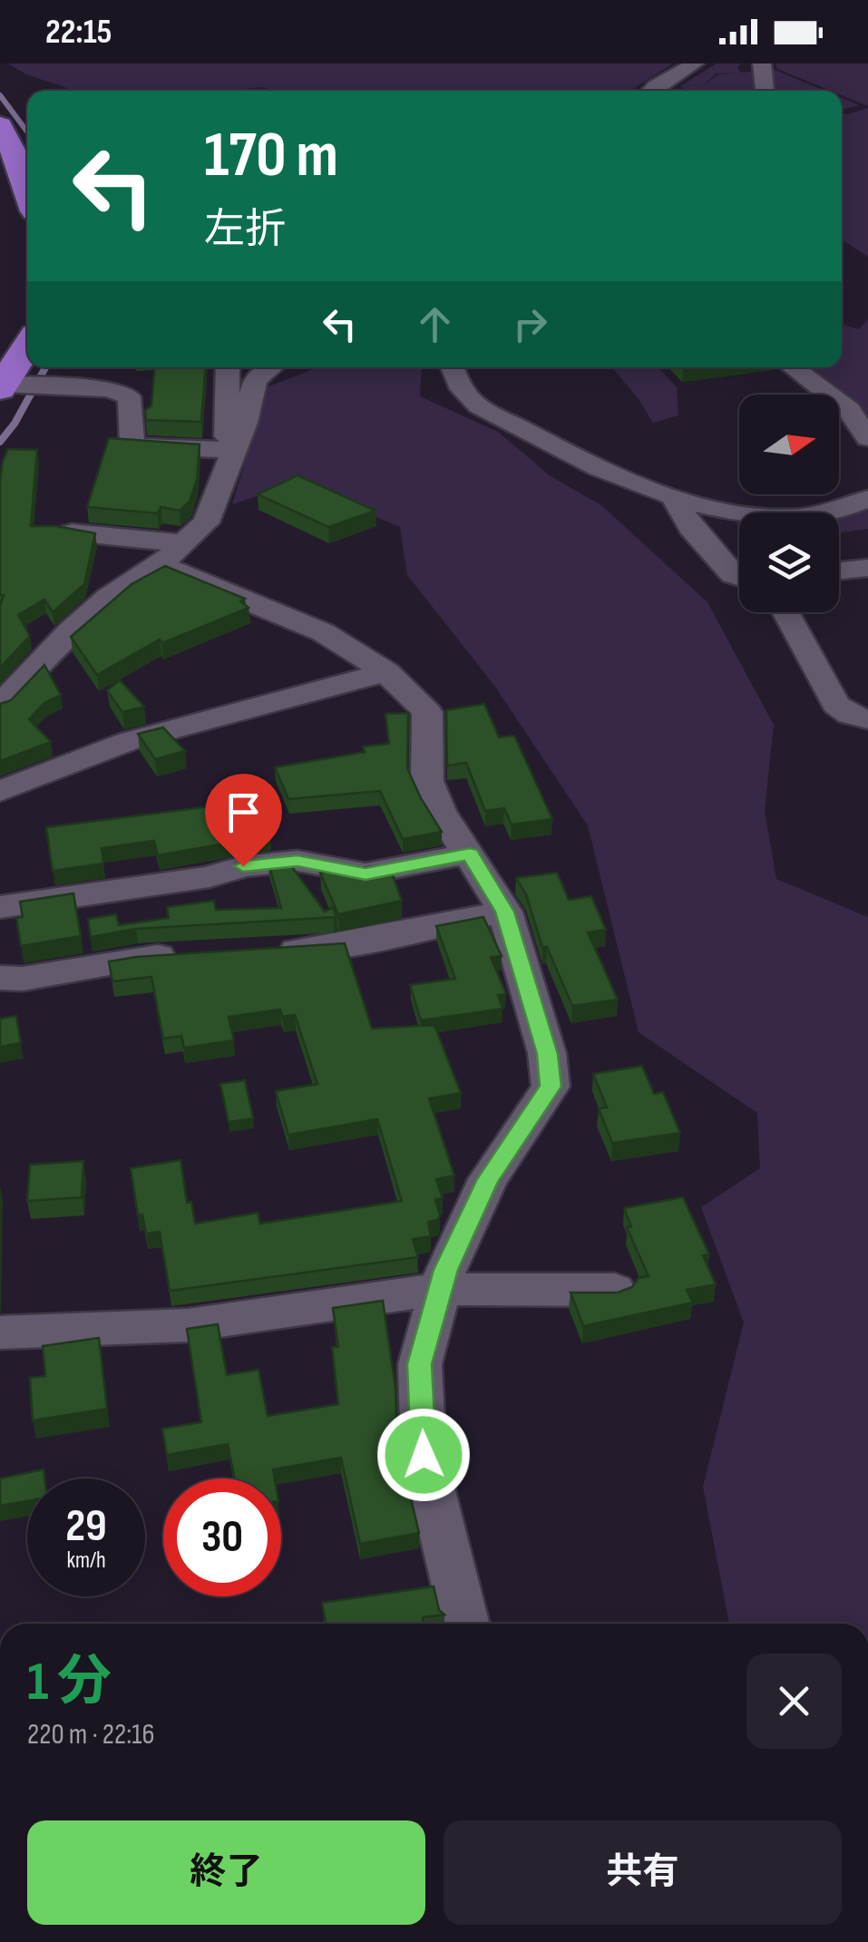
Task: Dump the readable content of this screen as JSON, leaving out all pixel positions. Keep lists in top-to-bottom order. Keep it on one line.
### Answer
{"north":"right","page":{"status":"22:15","turn":["170 m","左折"],"speed":"29 km/h","limit":"30","heading":["1 分","220 m · 22:16"],"buttons":["終了","共有"]}}
